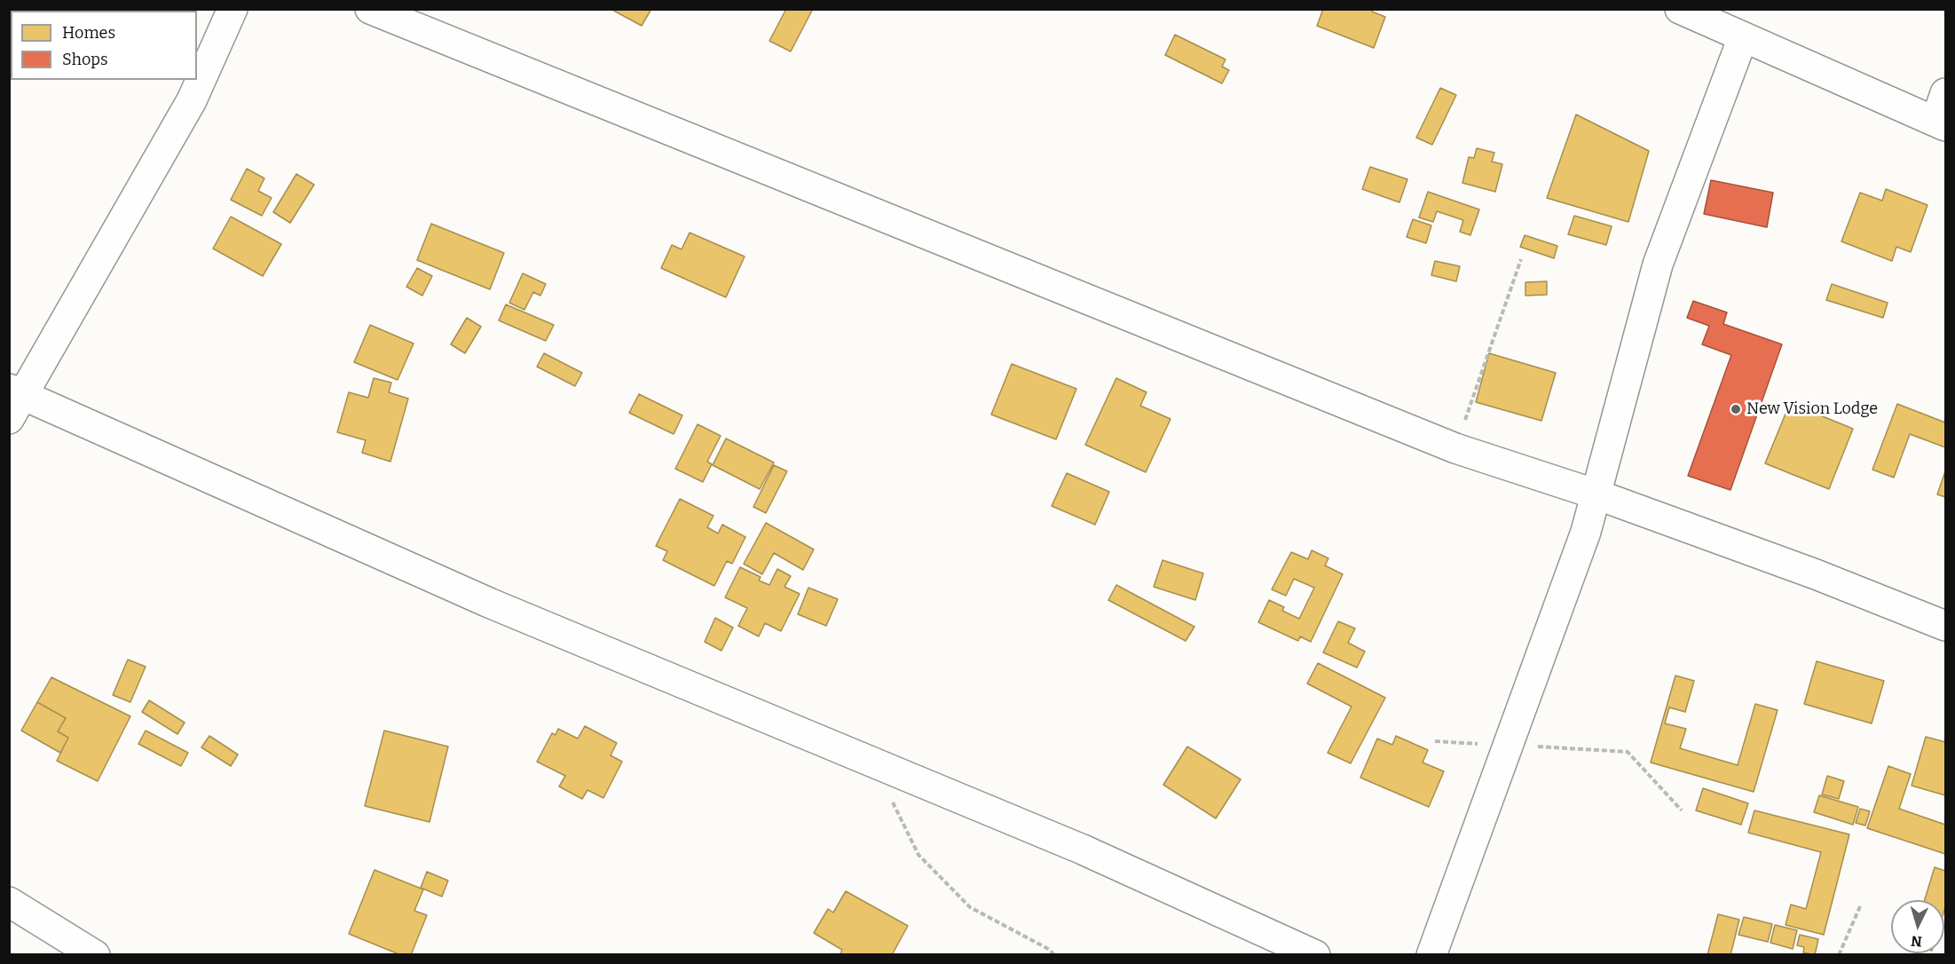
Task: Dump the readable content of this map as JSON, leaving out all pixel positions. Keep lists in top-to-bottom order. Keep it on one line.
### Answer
{"places":["New Vision Lodge"],"legend":["Homes","Shops"],"north":"bottom"}
